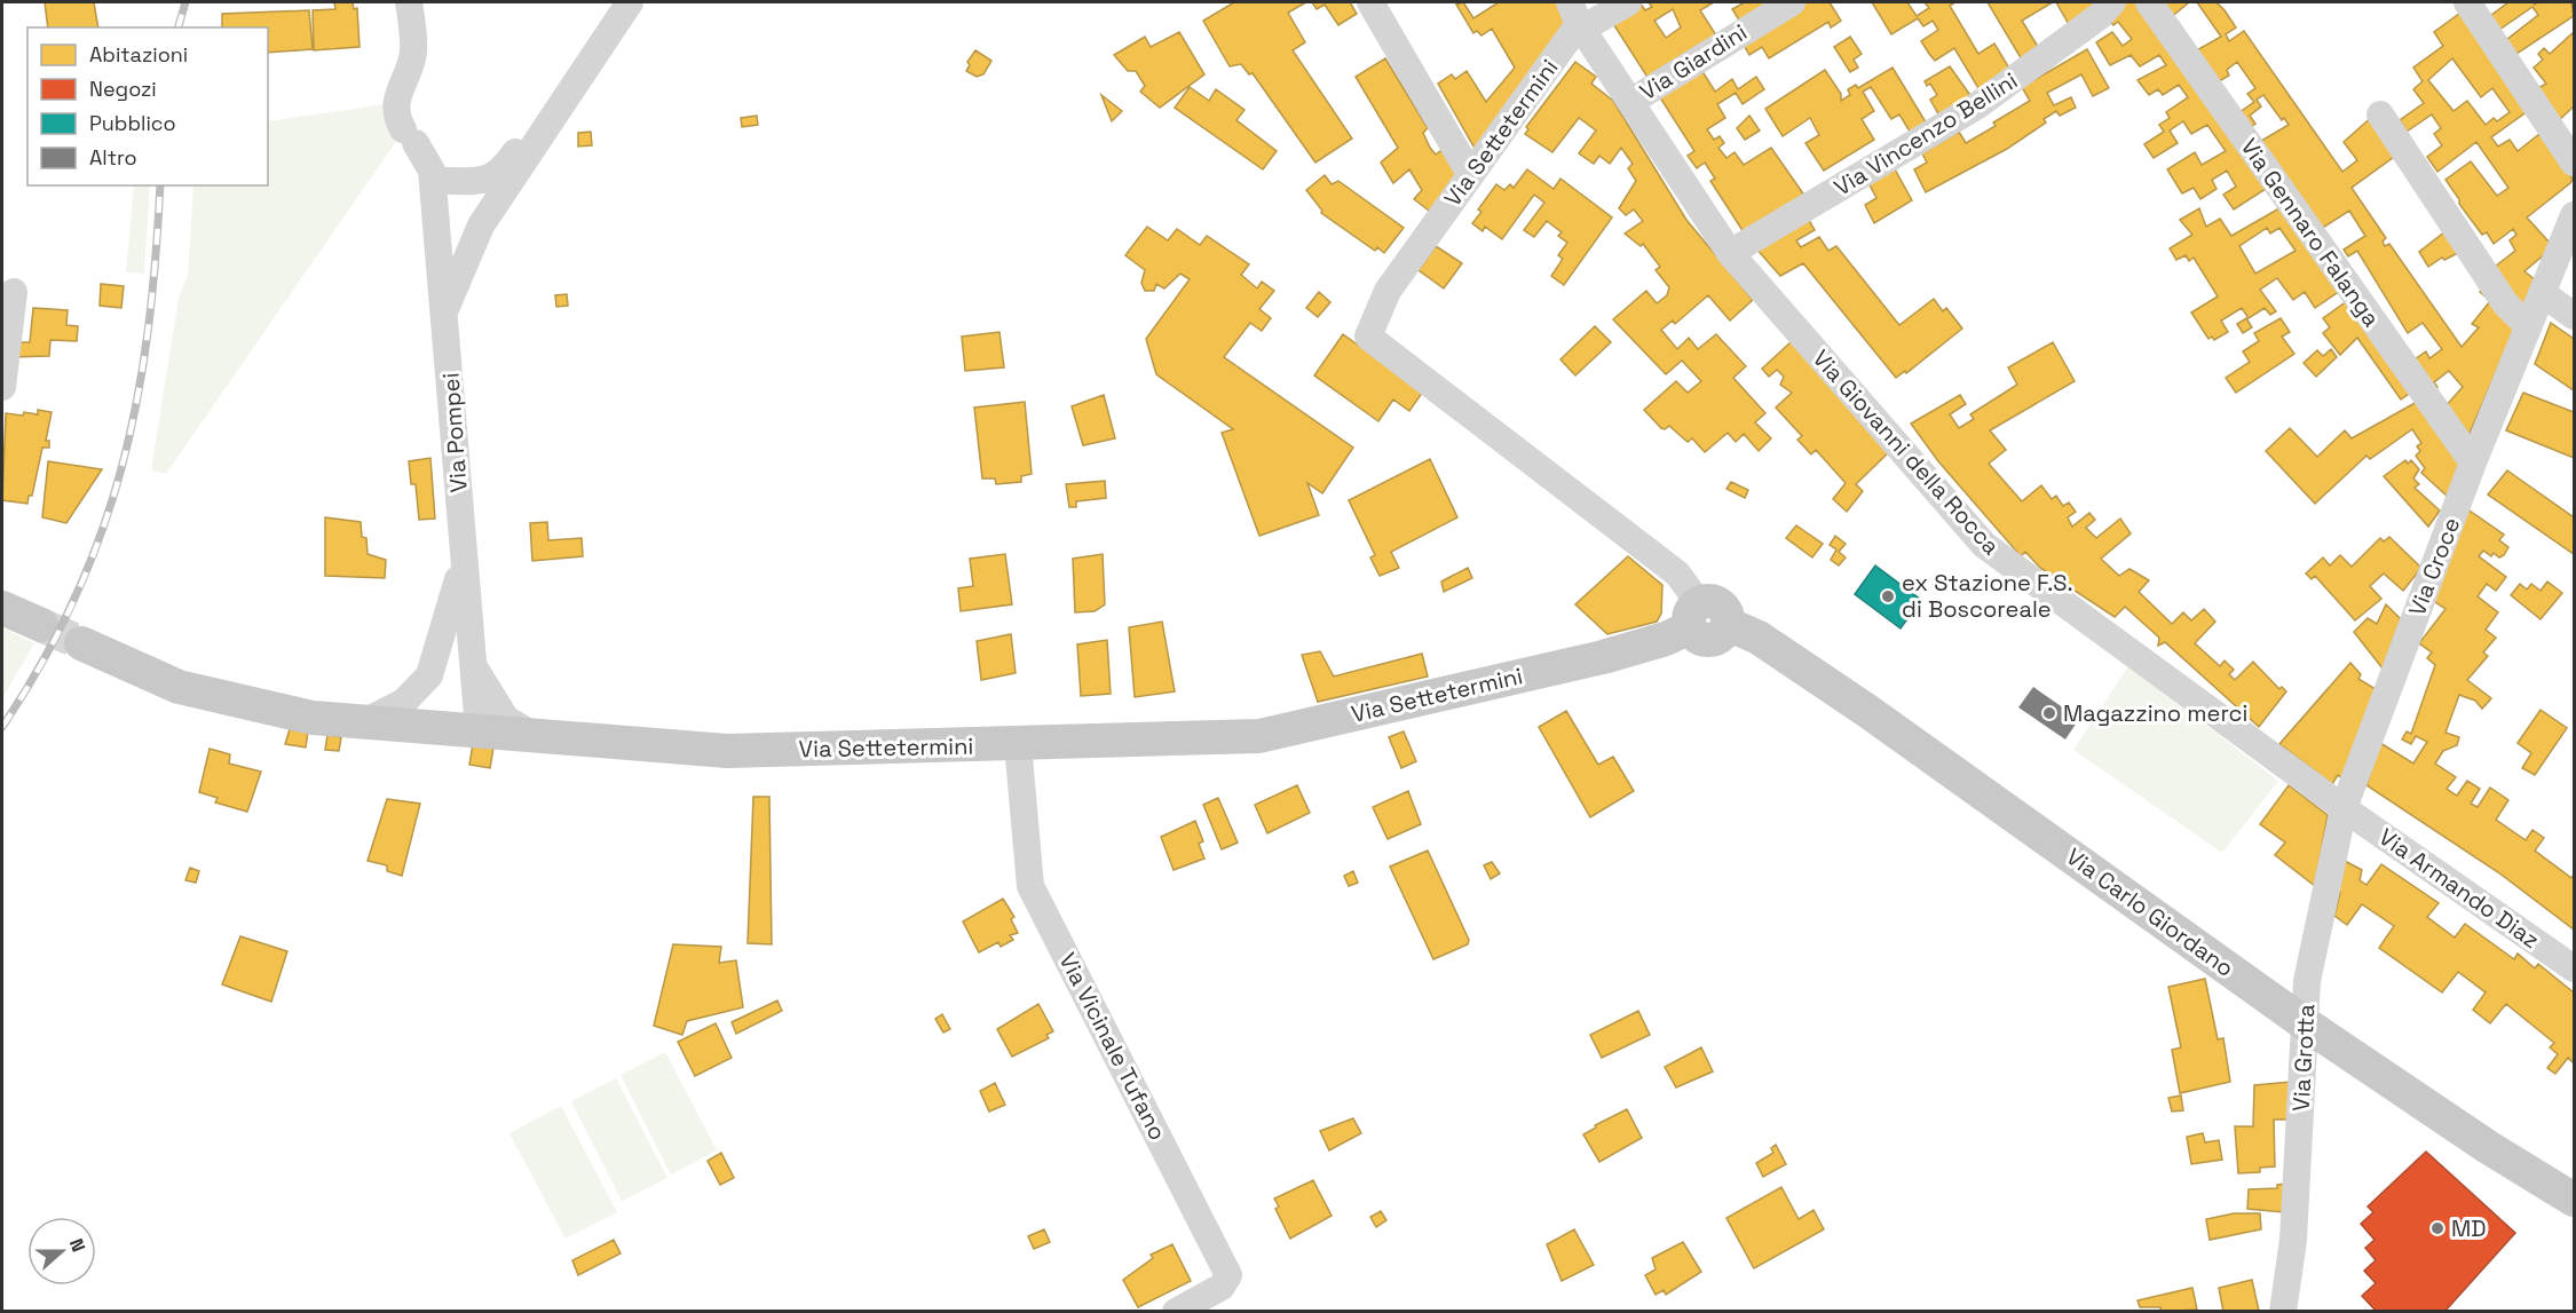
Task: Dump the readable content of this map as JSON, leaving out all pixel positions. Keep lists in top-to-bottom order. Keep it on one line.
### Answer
{"streets":{"main road":["Via Settetermini","Via Carlo Giordano"],"street":["Via Giardini","Via Vincenzo Bellini","Via Gennaro Falanga","Via Pompei","Via Giovanni della Rocca","Via Croce","Via Armando Diaz","Via Vicinale Tufano","Via Grotta"]},"crossings":[["Via Giardini","Via Giovanni della Rocca"],["Via Settetermini","Via Pompei"],["Via Settetermini","Via Giovanni della Rocca"],["Via Settetermini","Via Carlo Giordano"],["Via Settetermini","Via Vicinale Tufano"],["Via Vincenzo Bellini","Via Giovanni della Rocca"],["Via Gennaro Falanga","Via Croce"],["Via Giovanni della Rocca","Via Croce"],["Via Giovanni della Rocca","Via Armando Diaz"],["Via Giovanni della Rocca","Via Grotta"],["Via Croce","Via Armando Diaz"],["Via Croce","Via Grotta"],["Via Armando Diaz","Via Grotta"],["Via Carlo Giordano","Via Grotta"]],"places":["ex Stazione F.S. di Boscoreale","Magazzino merci","MD"],"legend":["Abitazioni","Negozi","Pubblico","Altro"],"north":"right"}
